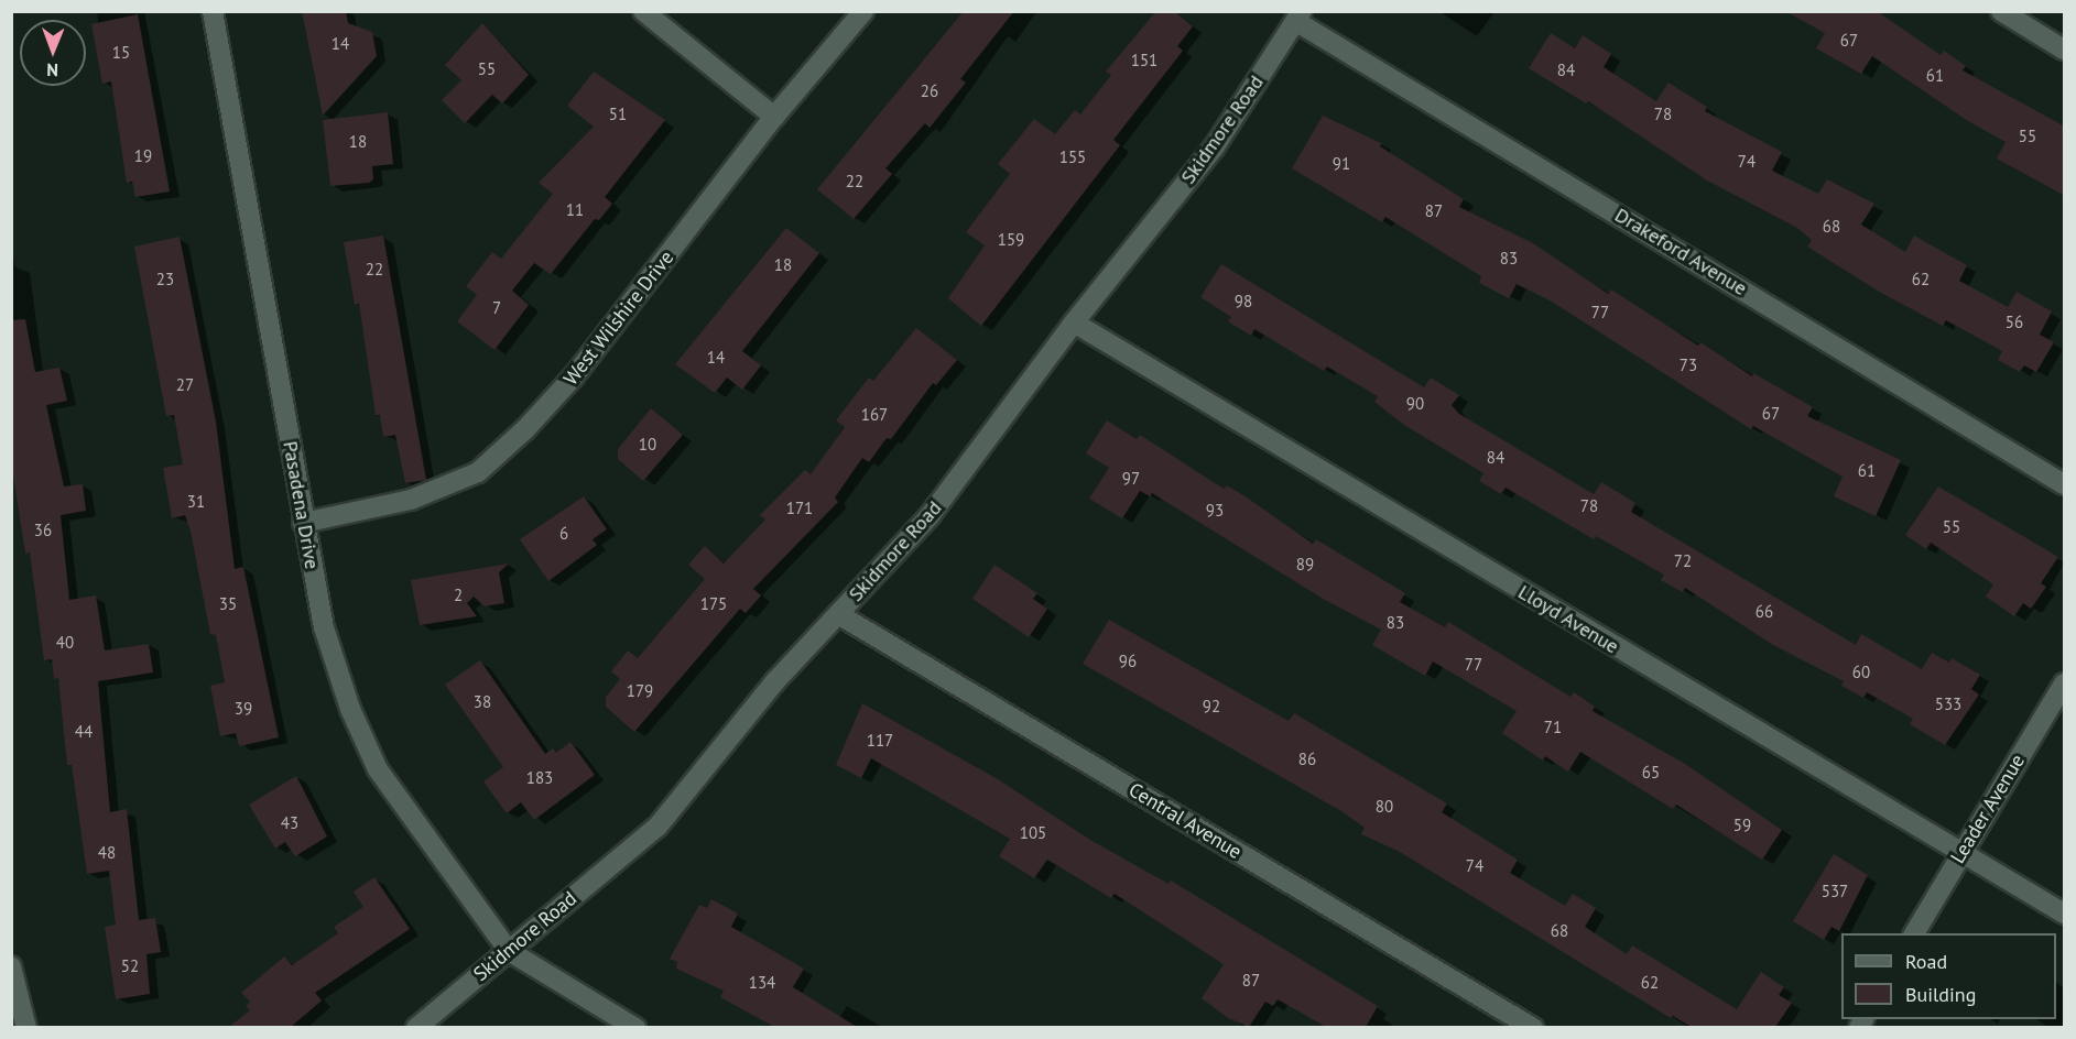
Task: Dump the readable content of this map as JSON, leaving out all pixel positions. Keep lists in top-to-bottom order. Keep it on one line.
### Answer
{"streets":{"street":["Skidmore Road","Drakeford Avenue","West Wilshire Drive","Pasadena Drive","Lloyd Avenue","Leader Avenue","Central Avenue"]},"crossings":[["Skidmore Road","Drakeford Avenue"],["Skidmore Road","Pasadena Drive"],["Skidmore Road","Lloyd Avenue"],["Skidmore Road","Central Avenue"],["West Wilshire Drive","Pasadena Drive"],["Lloyd Avenue","Leader Avenue"]],"house_numbers":["67","14","15","151","55","84","61","26","51","78","55","18","19","155","74","91","22","11","87","68","159","83","18","22","23","62","98","7","77","56","14","73","27","90","67","167","10","84","61","97","31","78","171","93","55","36","6","72","89","2","35","175","66","83","40","96","77","60","179","38","533","92","39","71","44","117","86","65","183","80","43","59","105","48","74","537","68","52","87","134","62"],"legend":["Road","Building"],"north":"bottom"}
